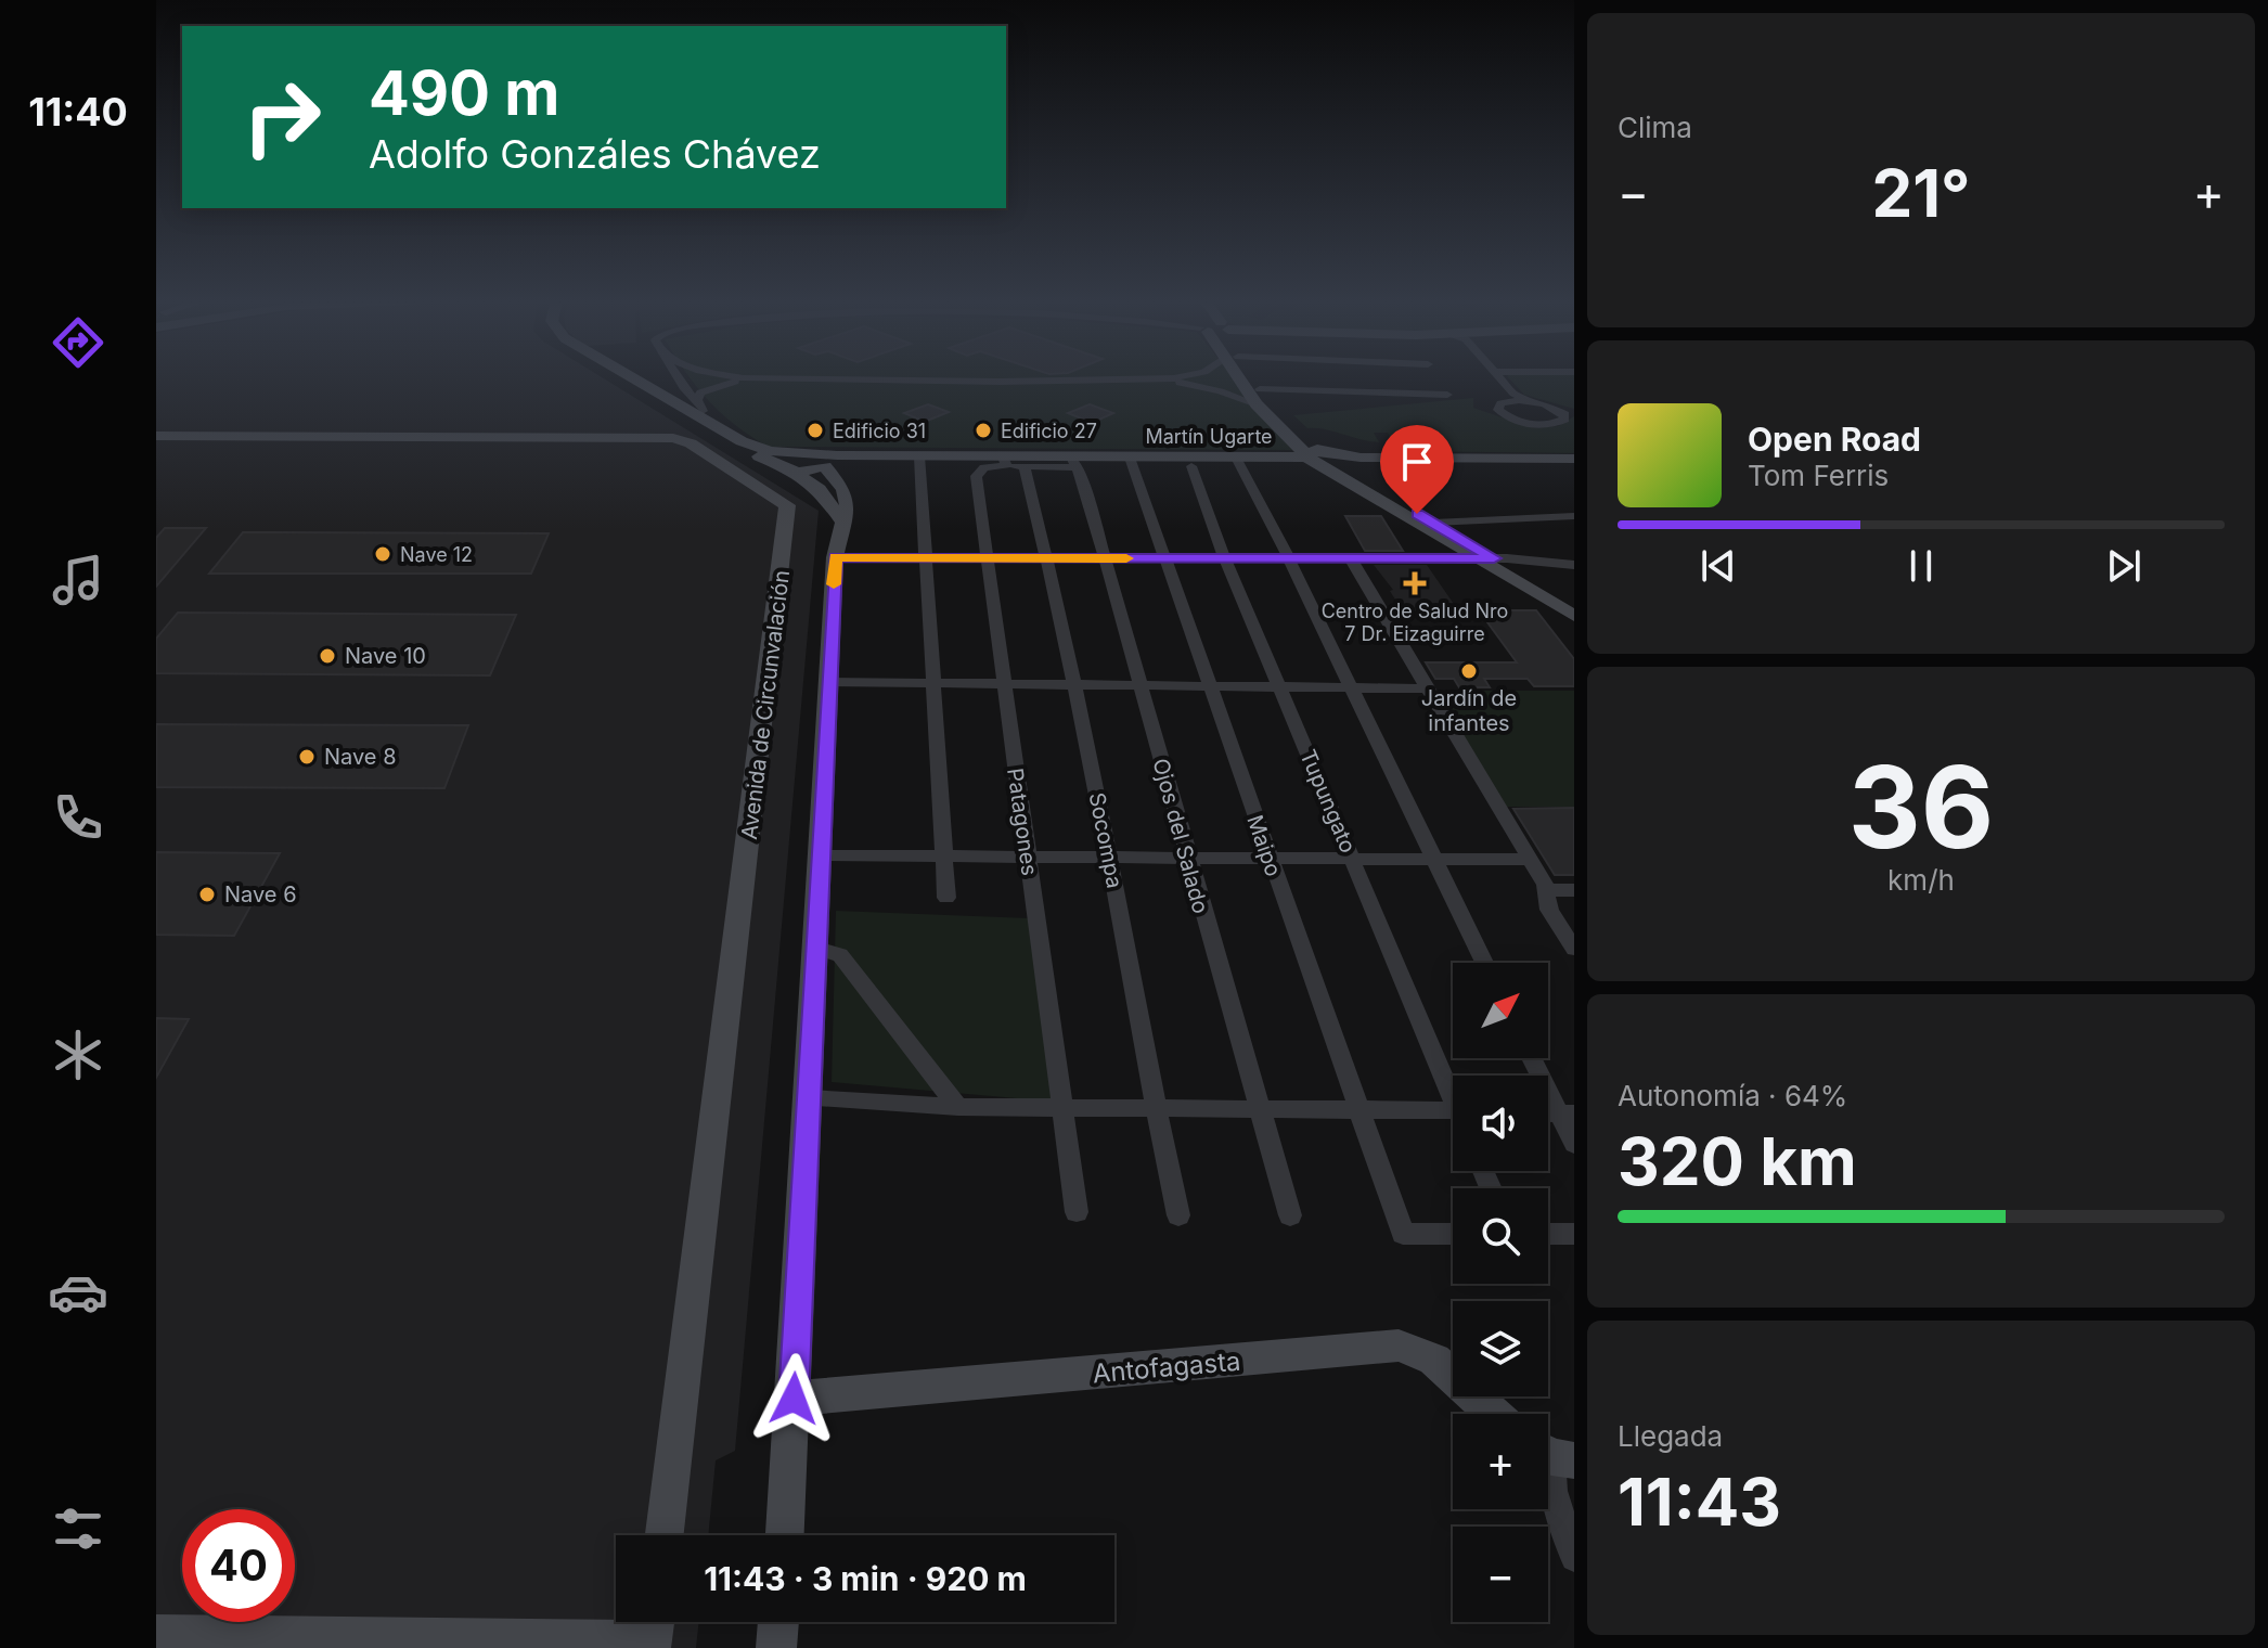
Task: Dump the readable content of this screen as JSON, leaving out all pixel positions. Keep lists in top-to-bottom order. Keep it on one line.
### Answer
{"streets":{"street":["Martín Ugarte","Avenida de Circunvalación","Tupungato","Patagones","Ojos del Salado","Socompa","Maipo","Antofagasta"]},"crossings":[["Martín Ugarte","Patagones"],["Martín Ugarte","Ojos del Salado"],["Martín Ugarte","Socompa"],["Martín Ugarte","Maipo"],["Patagones","Socompa"]],"places":{"other":["Edificio 31","Edificio 27","Nave 12","Nave 10","Jardín de infantes","Nave 8","Nave 6"],"health":["Centro de Salud Nro 7 Dr. Eizaguirre"]},"north":"top right","page":{"tabs":"11:40","tile":["Clima",["36","km/h"],["Autonomía · 64%","320 km"],["Llegada","11:43"]],"turn":["490 m","Adolfo Gonzáles Chávez"],"heat":["−","21°","+"],"song":["Open Road","Tom Ferris"],"map_buttons":["+","−"],"limit":"40","trip":"11:43 · 3 min · 920 m"}}
